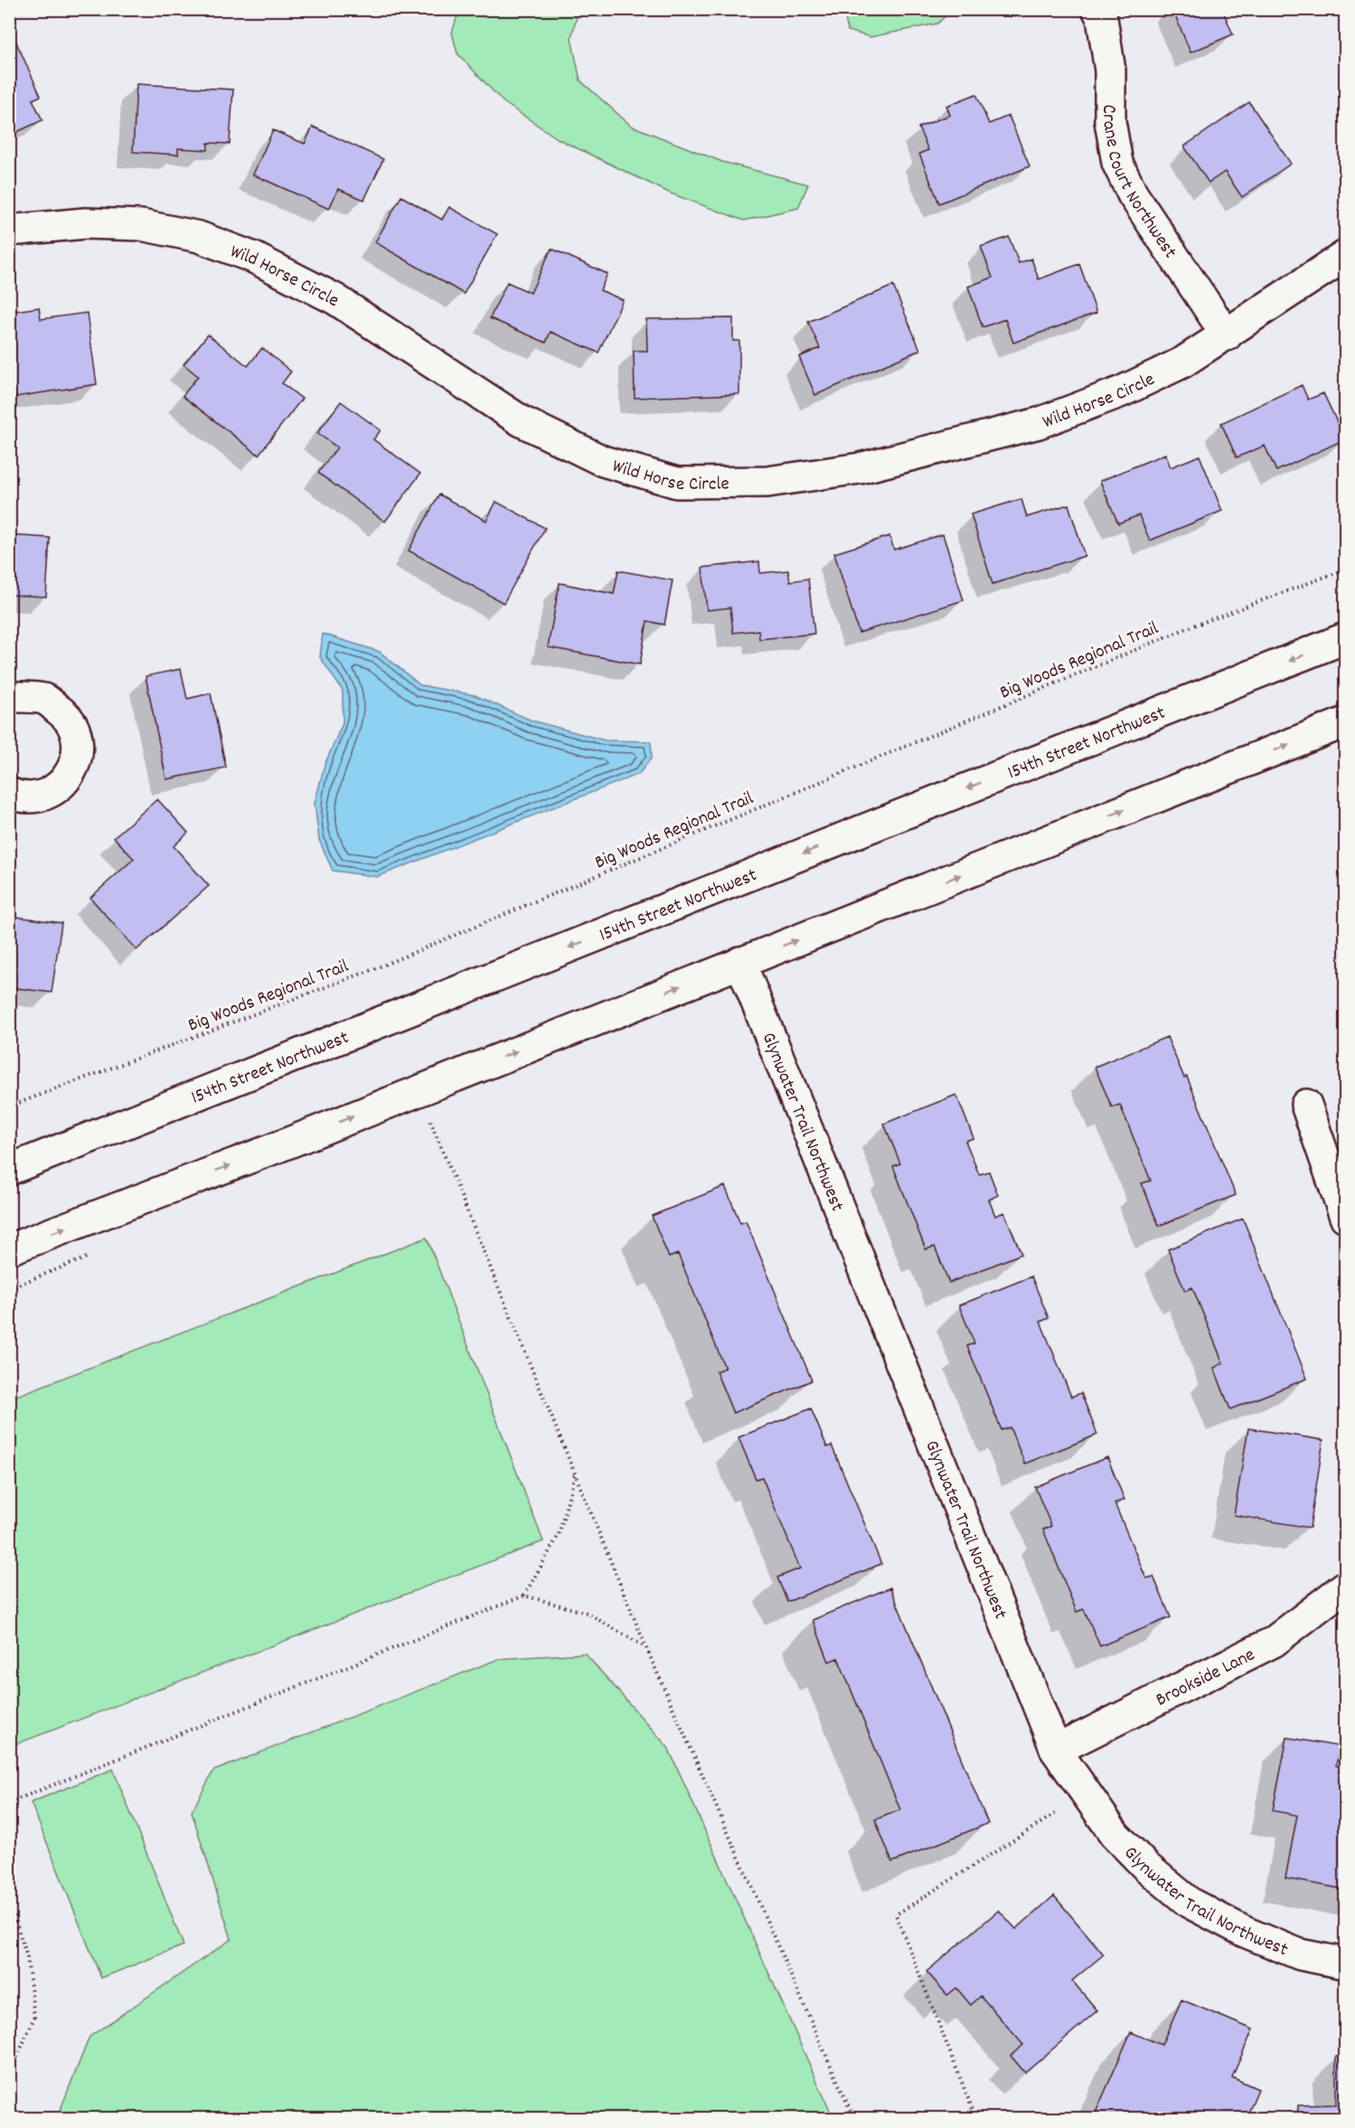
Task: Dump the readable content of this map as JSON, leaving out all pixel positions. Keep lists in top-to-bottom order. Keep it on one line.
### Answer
{"streets":{"street":["Crane Court Northwest","Wild Horse Circle","154th Street Northwest","Glynwater Trail Northwest","Brookside Lane"],"path":["Big Woods Regional Trail"]},"crossings":[["Crane Court Northwest","Wild Horse Circle"],["Glynwater Trail Northwest","Brookside Lane"]]}
